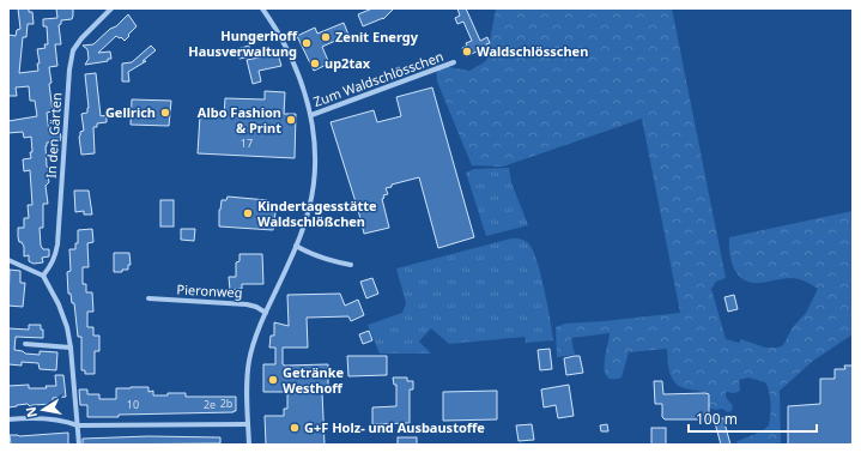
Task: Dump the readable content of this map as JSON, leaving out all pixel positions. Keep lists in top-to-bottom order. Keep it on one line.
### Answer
{"streets":{"street":["Zum Waldschlösschen","In den Gärten","Pieronweg"]},"crossings":[["Zum Waldschlösschen","Pieronweg"]],"places":["Zenit Energy","Hungerhoff Hausverwaltung","Waldschlösschen","up2tax","Gellrich","Albo Fashion & Print","Kindertagesstätte Waldschlößchen","Getränke Westhoff","G+F Holz- und Ausbaustoffe"],"house_numbers":["17","2b","10","2e"],"scale_bar":"100 m","north":"left"}
